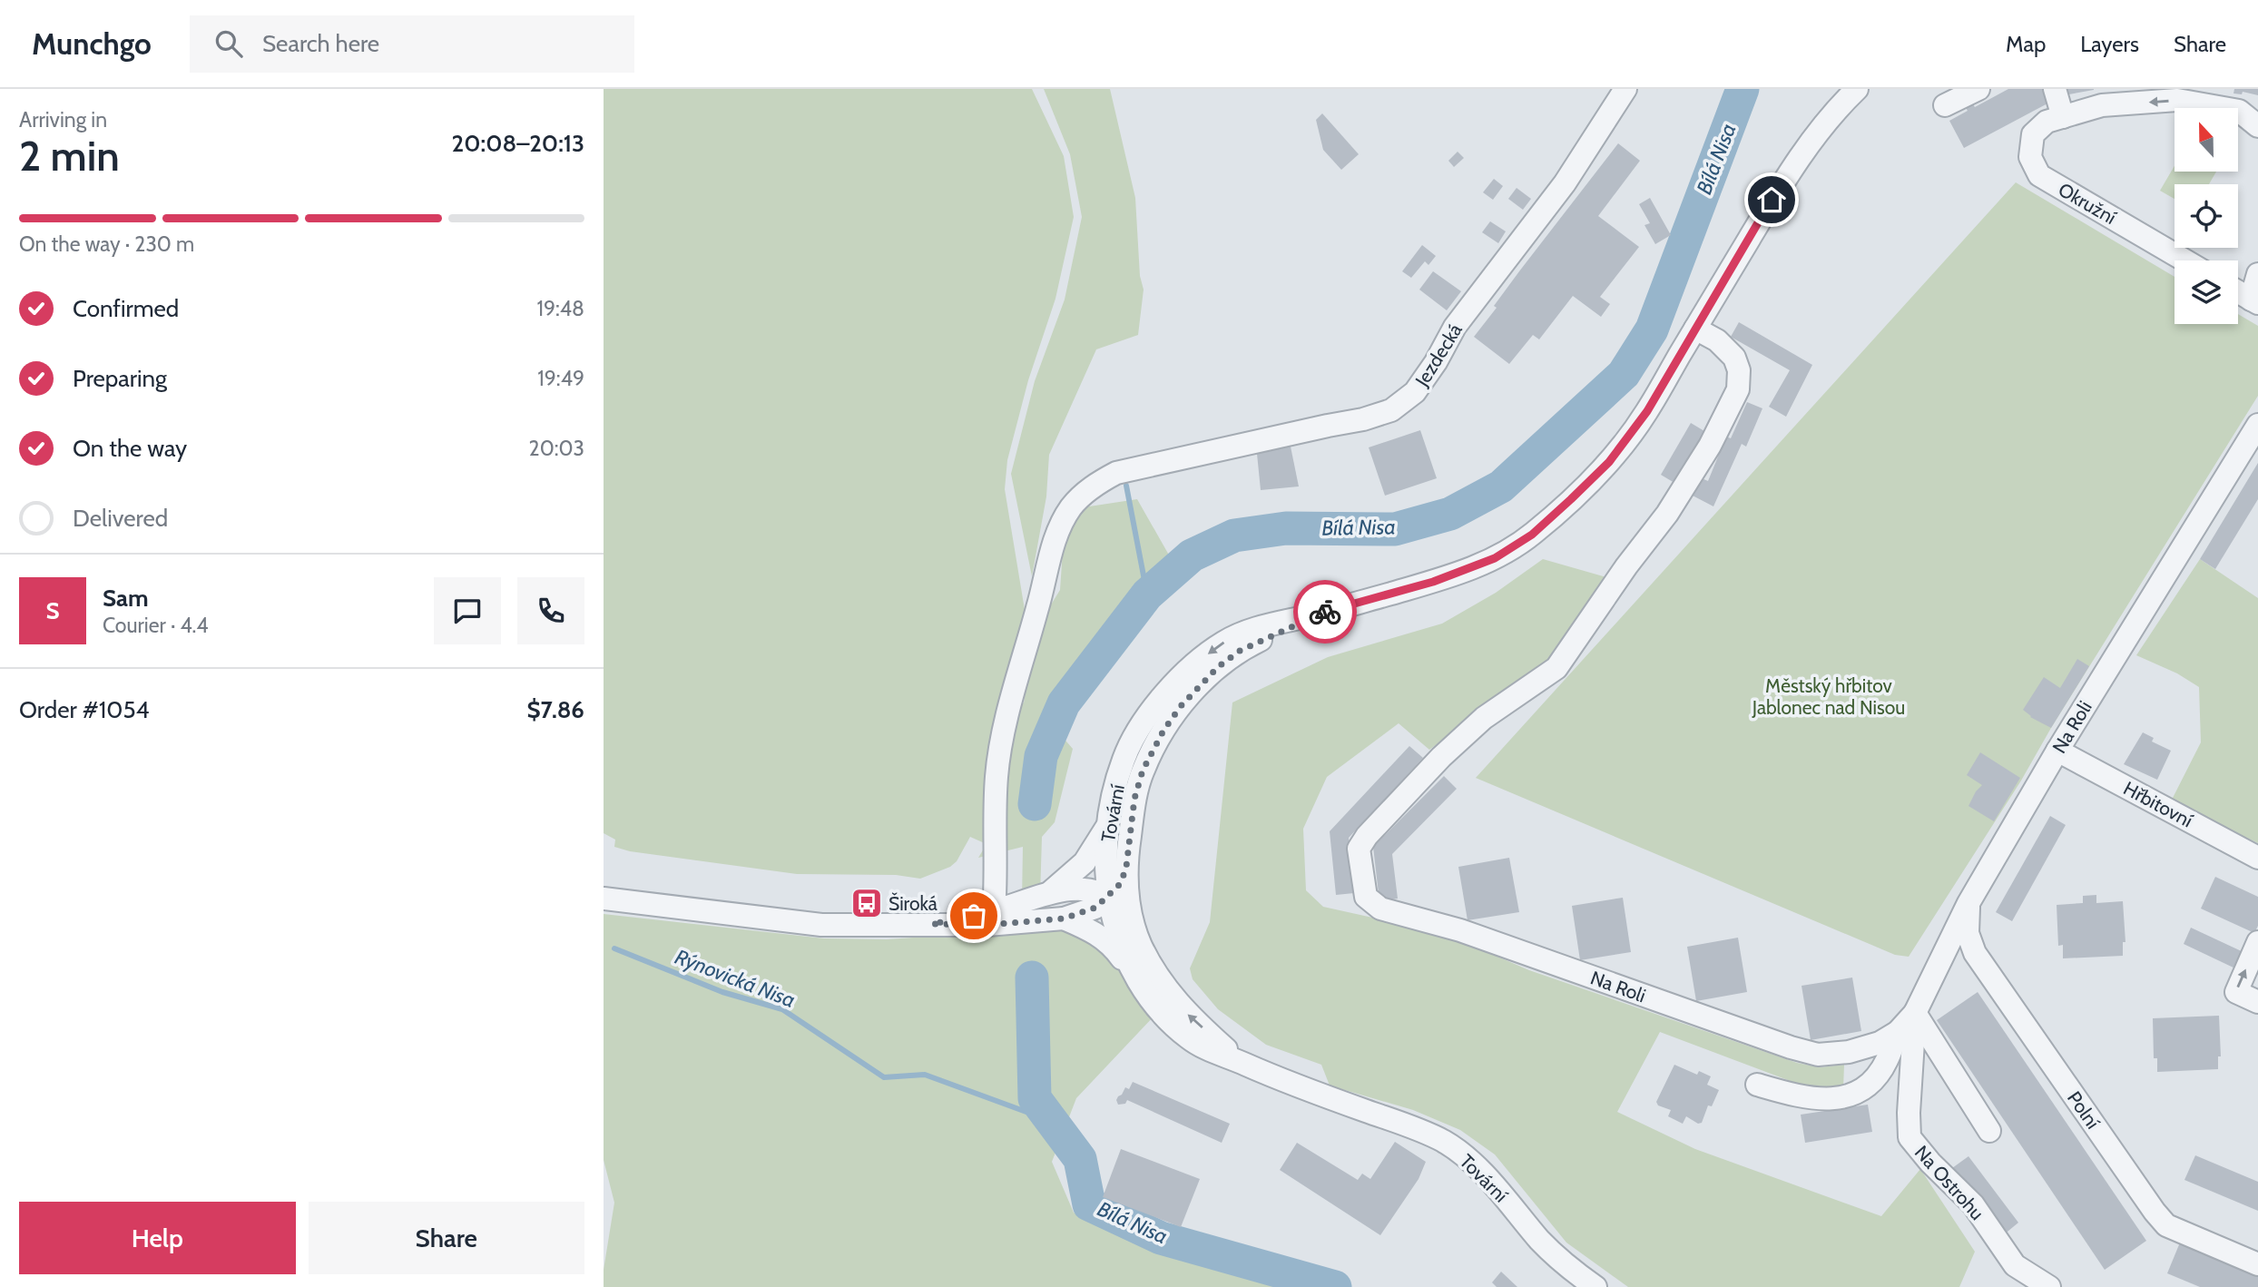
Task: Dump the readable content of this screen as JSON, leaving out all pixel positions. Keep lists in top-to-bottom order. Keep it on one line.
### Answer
{"streets":{"street":["Okružní","Jezdecká","Na Roli","Hřbitovní","Tovární","Polní","Na Ostrohu"]},"crossings":[["Na Roli","Hřbitovní"],["Na Roli","Tovární"],["Na Roli","Polní"],["Na Roli","Na Ostrohu"]],"one_way":["Okružní"],"water":["Bílá Nisa","Rýnovická Nisa"],"parks":["Městský hřbitov Jablonec nad Nisou"],"places":{"bus stop":["Široká"]},"north":"top","page":{"header":"Munchgo","search":"Search here","nav":["Map","Layers","Share"],"heading":["2 min","Arriving in","20:08–20:13"],"panel":["Sam","Courier · 4.4","Order #1054","$7.86"],"bar":"On the way · 230 m","list":[["Confirmed","19:48"],["Preparing","19:49"],["On the way","20:03"],"Delivered"],"round":"S","buttons":["Help","Share"]}}
